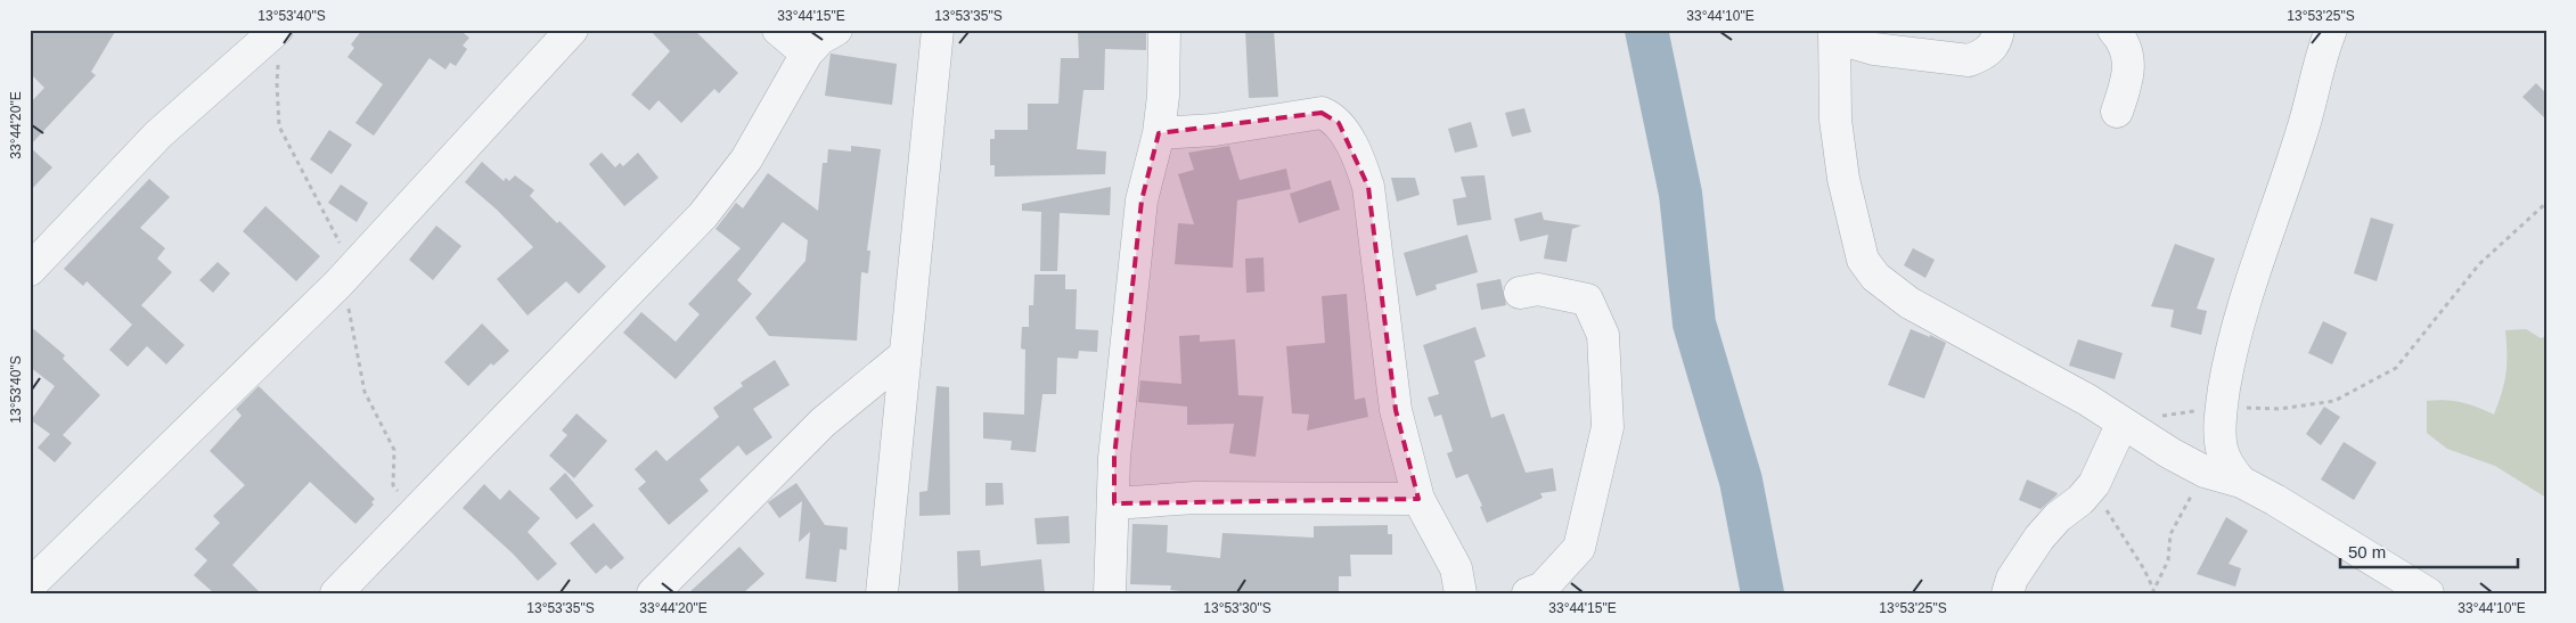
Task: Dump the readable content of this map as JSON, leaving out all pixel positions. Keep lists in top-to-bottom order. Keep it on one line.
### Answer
{"scale_bar":"50 m","coordinates":["13°53'40\"S","33°44'15\"E","13°53'35\"S","33°44'10\"E","13°53'25\"S","33°44'20\"E","13°53'30\"S"]}
